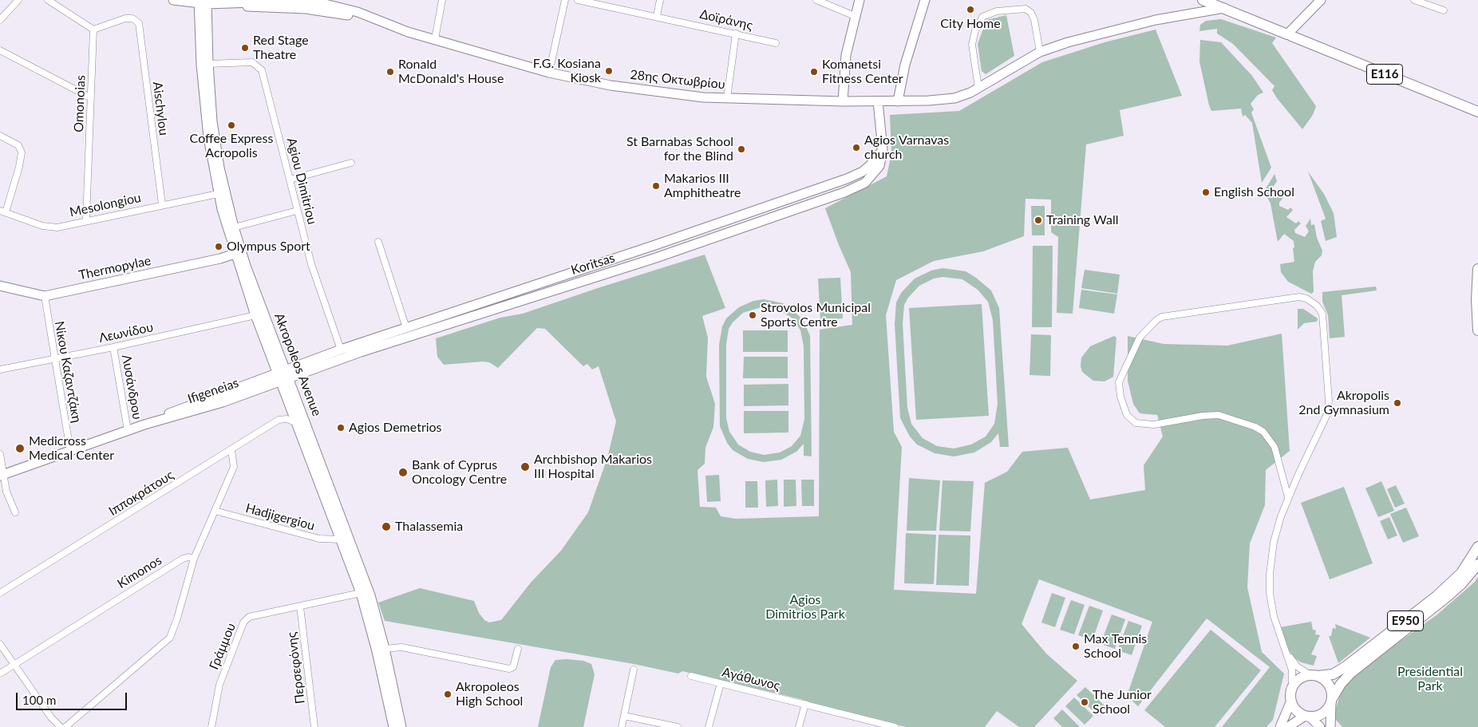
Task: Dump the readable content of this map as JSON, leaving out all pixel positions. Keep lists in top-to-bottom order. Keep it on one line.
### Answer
{"streets":{"main road":["E116","E950"],"street":["Δοϊράνης","28ης Οκτωβρίου","Omonoias","Aischylou","Agiou Dimitriou","Mesolongiou","Koritsas","Thermopylae","Λεωνίδου","Akropoleos Avenue","Νίκου Καζαντζάκη","Λυσάνδρου","Ifigeneias","Ιπποκράτους","Hadjigergiou","Kimonos","Γράμμου","Περσεφόνης","Αγάθωνος"]},"crossings":[["E116","28ης Οκτωβρίου"],["28ης Οκτωβρίου","Koritsas"],["28ης Οκτωβρίου","Akropoleos Avenue"],["Omonoias","Aischylou"],["Omonoias","Mesolongiou"],["Aischylou","Mesolongiou"],["Agiou Dimitriou","Koritsas"],["Agiou Dimitriou","Akropoleos Avenue"],["Mesolongiou","Akropoleos Avenue"],["Koritsas","Akropoleos Avenue"],["Koritsas","Ifigeneias"],["Thermopylae","Akropoleos Avenue"],["Thermopylae","Νίκου Καζαντζάκη"],["Λεωνίδου","Akropoleos Avenue"],["Λεωνίδου","Νίκου Καζαντζάκη"],["Λεωνίδου","Λυσάνδρου"],["Akropoleos Avenue","Ifigeneias"],["Akropoleos Avenue","Ιπποκράτους"],["Akropoleos Avenue","Hadjigergiou"],["Akropoleos Avenue","Γράμμου"],["Νίκου Καζαντζάκη","Ifigeneias"],["Λυσάνδρου","Ifigeneias"],["Γράμμου","Περσεφόνης"]],"parks":["Agios Dimitrios Park","Presidential Park"],"places":["City Home","Red Stage Theatre","F.G. Kosiana Kiosk","Ronald McDonald's House","Komanetsi Fitness Center","Coffee Express Acropolis","Agios Varnavas church","St Barnabas School for the Blind","Makarios III Amphitheatre","English School","Training Wall","Olympus Sport","Strovolos Municipal Sports Centre","Akropolis 2nd Gymnasium","Agios Demetrios","Medicross Medical Center","Archbishop Makarios III Hospital","Bank of Cyprus Oncology Centre","Thalassemia","Max Tennis School","Akropoleos High School","The Junior School"],"scale_bar":"100 m"}
